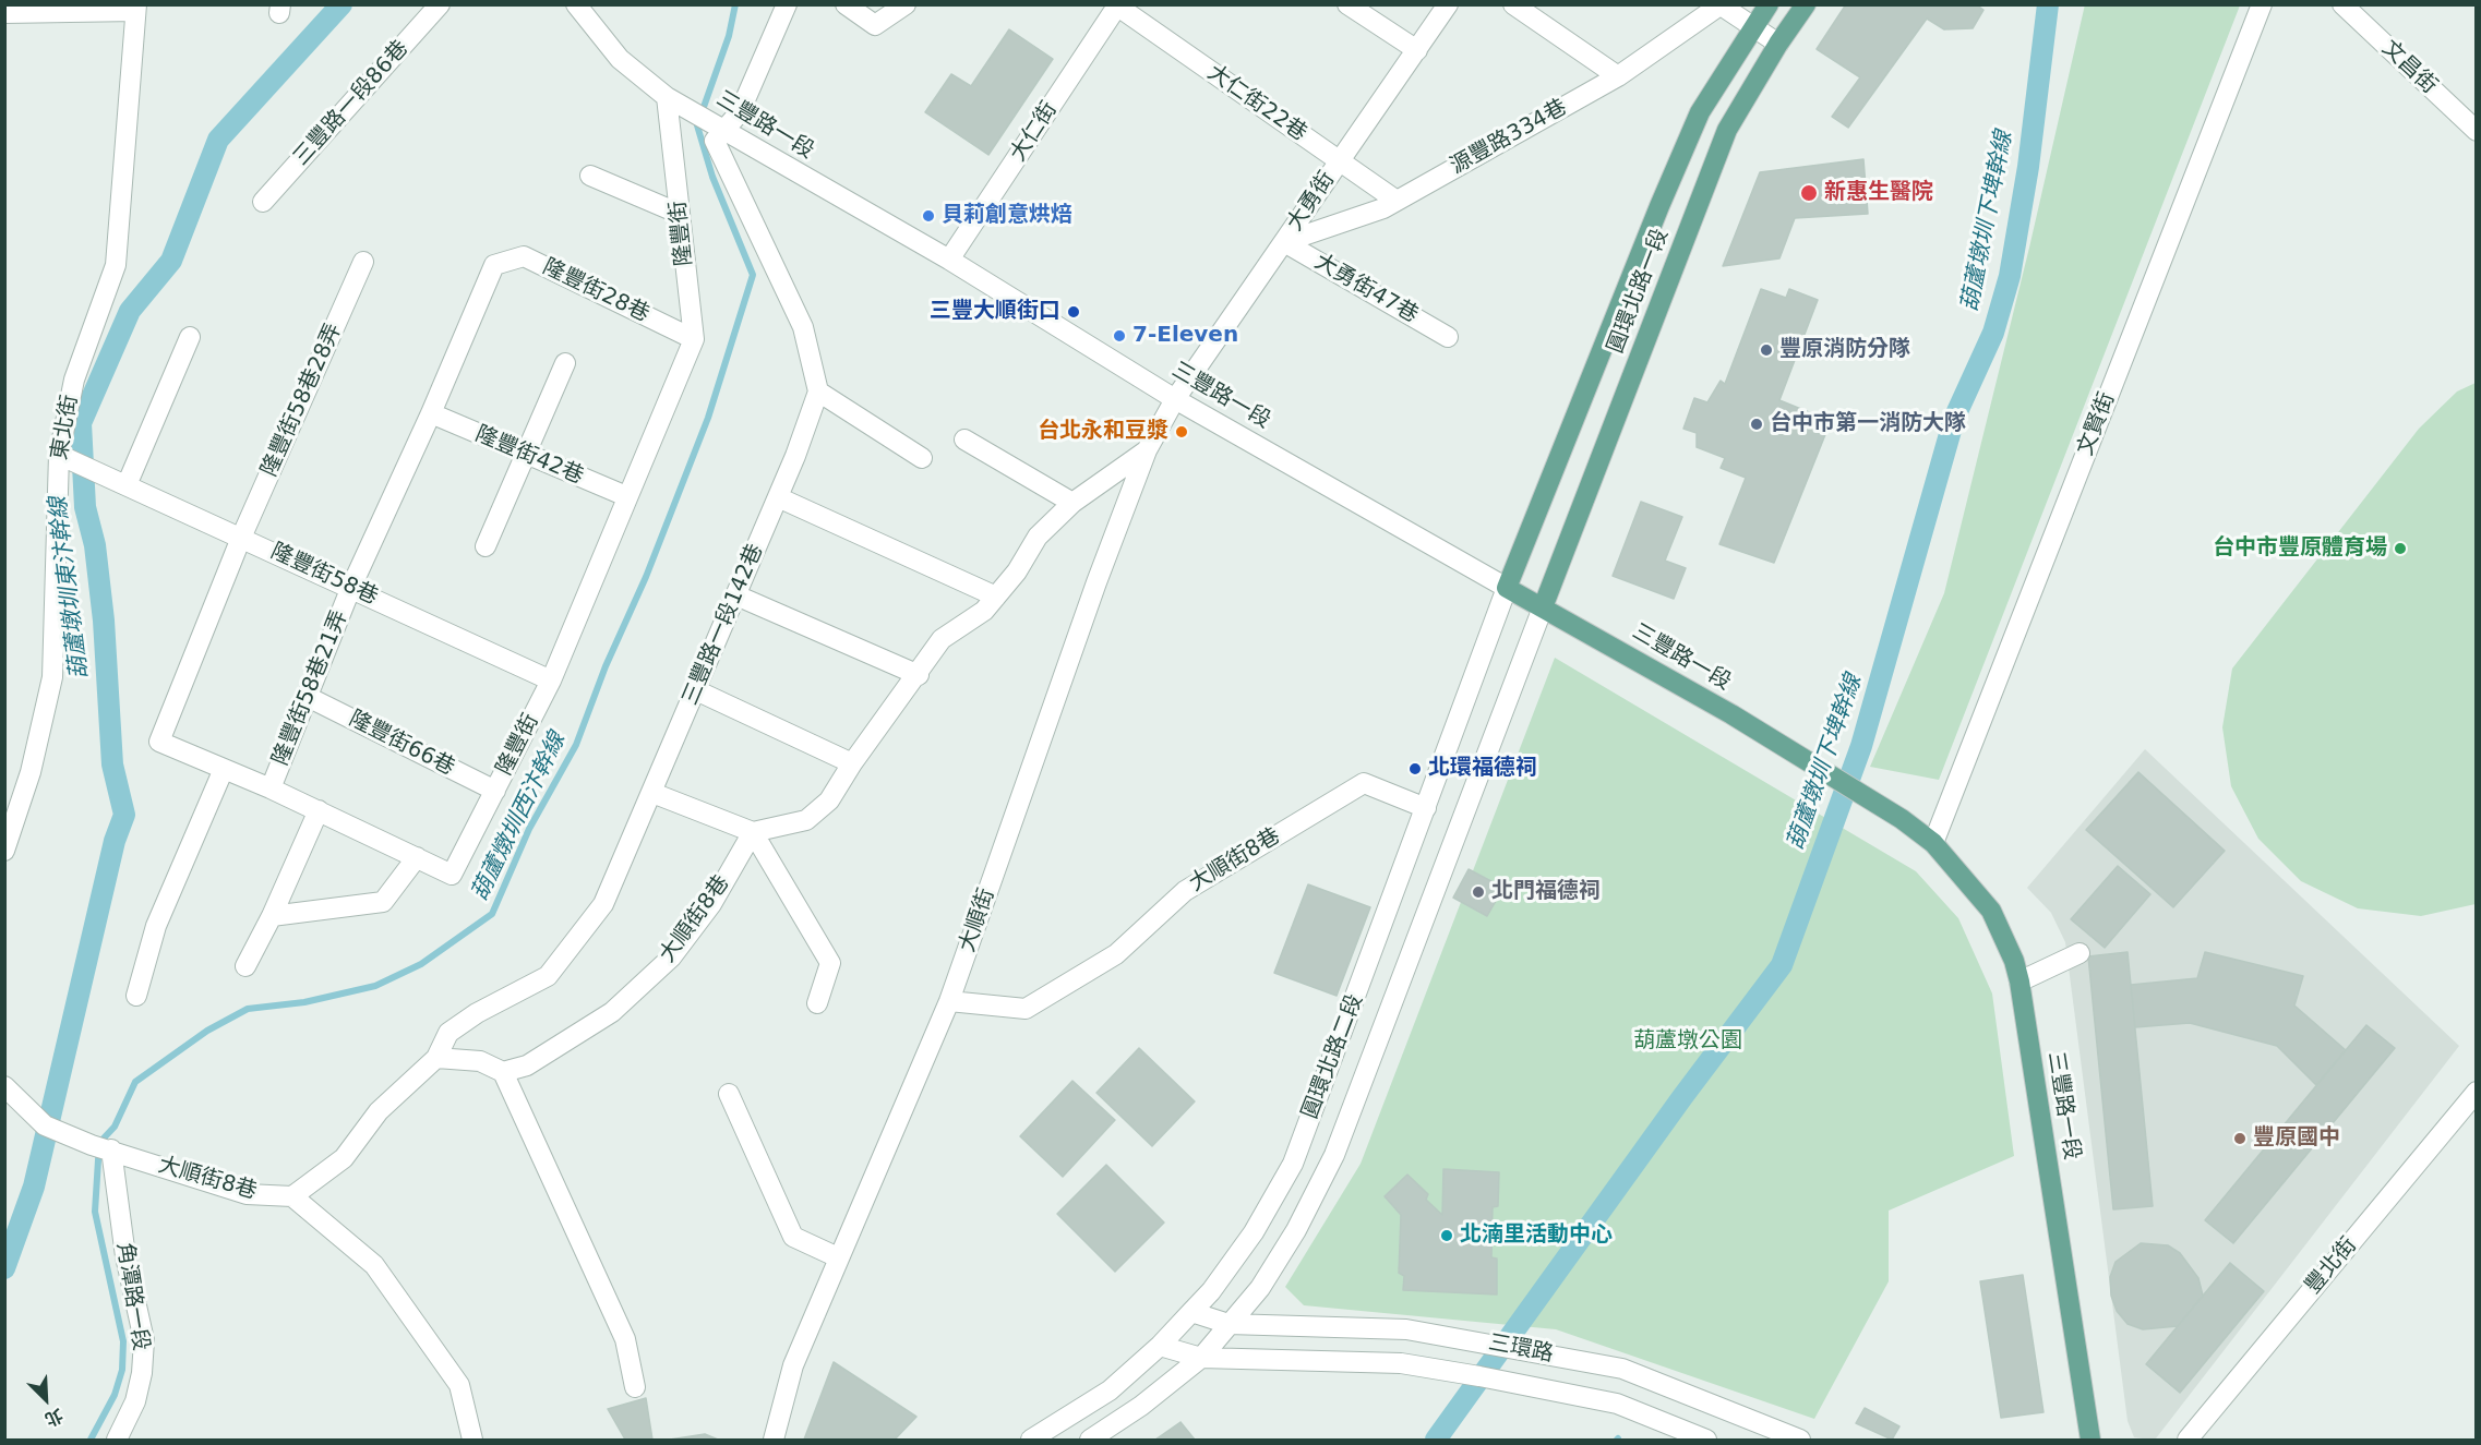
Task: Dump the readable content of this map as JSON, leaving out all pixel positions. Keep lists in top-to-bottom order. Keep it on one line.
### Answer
{"streets":{"main road":["三豐路一段","圓環北路一段"],"street":["文昌街","三豐路一段86巷","大仁街22巷","大仁街","源豐路334巷","大勇街","隆豐街","大勇街47巷","隆豐街28巷","隆豐街58巷28弄","文賢街","東北街","隆豐街42巷","隆豐街58巷","三豐路一段142巷","隆豐街58巷21弄","隆豐街66巷","大順街8巷","大順街","圓環北路二段","豐北街","角潭路一段","三環路"]},"crossings":[["大仁街22巷","大仁街"],["大仁街22巷","源豐路334巷"],["大仁街22巷","大勇街"],["三豐路一段","大仁街"],["三豐路一段","大勇街"],["三豐路一段","隆豐街"],["三豐路一段","圓環北路一段"],["三豐路一段","文賢街"],["三豐路一段","大順街"],["三豐路一段","圓環北路二段"],["源豐路334巷","大勇街"],["源豐路334巷","大勇街47巷"],["大勇街","大勇街47巷"],["大勇街","大順街"],["隆豐街","隆豐街28巷"],["隆豐街","隆豐街58巷28弄"],["隆豐街","隆豐街42巷"],["隆豐街","隆豐街58巷"],["隆豐街","隆豐街58巷21弄"],["隆豐街","隆豐街66巷"],["隆豐街28巷","隆豐街58巷21弄"],["圓環北路一段","圓環北路二段"],["隆豐街58巷28弄","隆豐街58巷"],["東北街","隆豐街58巷"],["隆豐街42巷","隆豐街58巷21弄"],["隆豐街58巷","隆豐街58巷21弄"],["隆豐街58巷21弄","隆豐街66巷"],["大順街8巷","大順街"],["大順街8巷","圓環北路二段"],["大順街8巷","角潭路一段"],["圓環北路二段","三環路"]],"water":["葫蘆墩圳下埤幹線","葫蘆墩圳東汴幹線","葫蘆燉圳西汴幹線"],"parks":["葫蘆墩公園"],"places":["新惠生醫院","貝莉創意烘焙","三豐大順街口","7-Eleven","豐原消防分隊","台中市第一消防大隊","台北永和豆漿","台中市豐原體育場","北環福德祠","北門福德祠","豐原國中","北湳里活動中心"],"north":"bottom right"}
